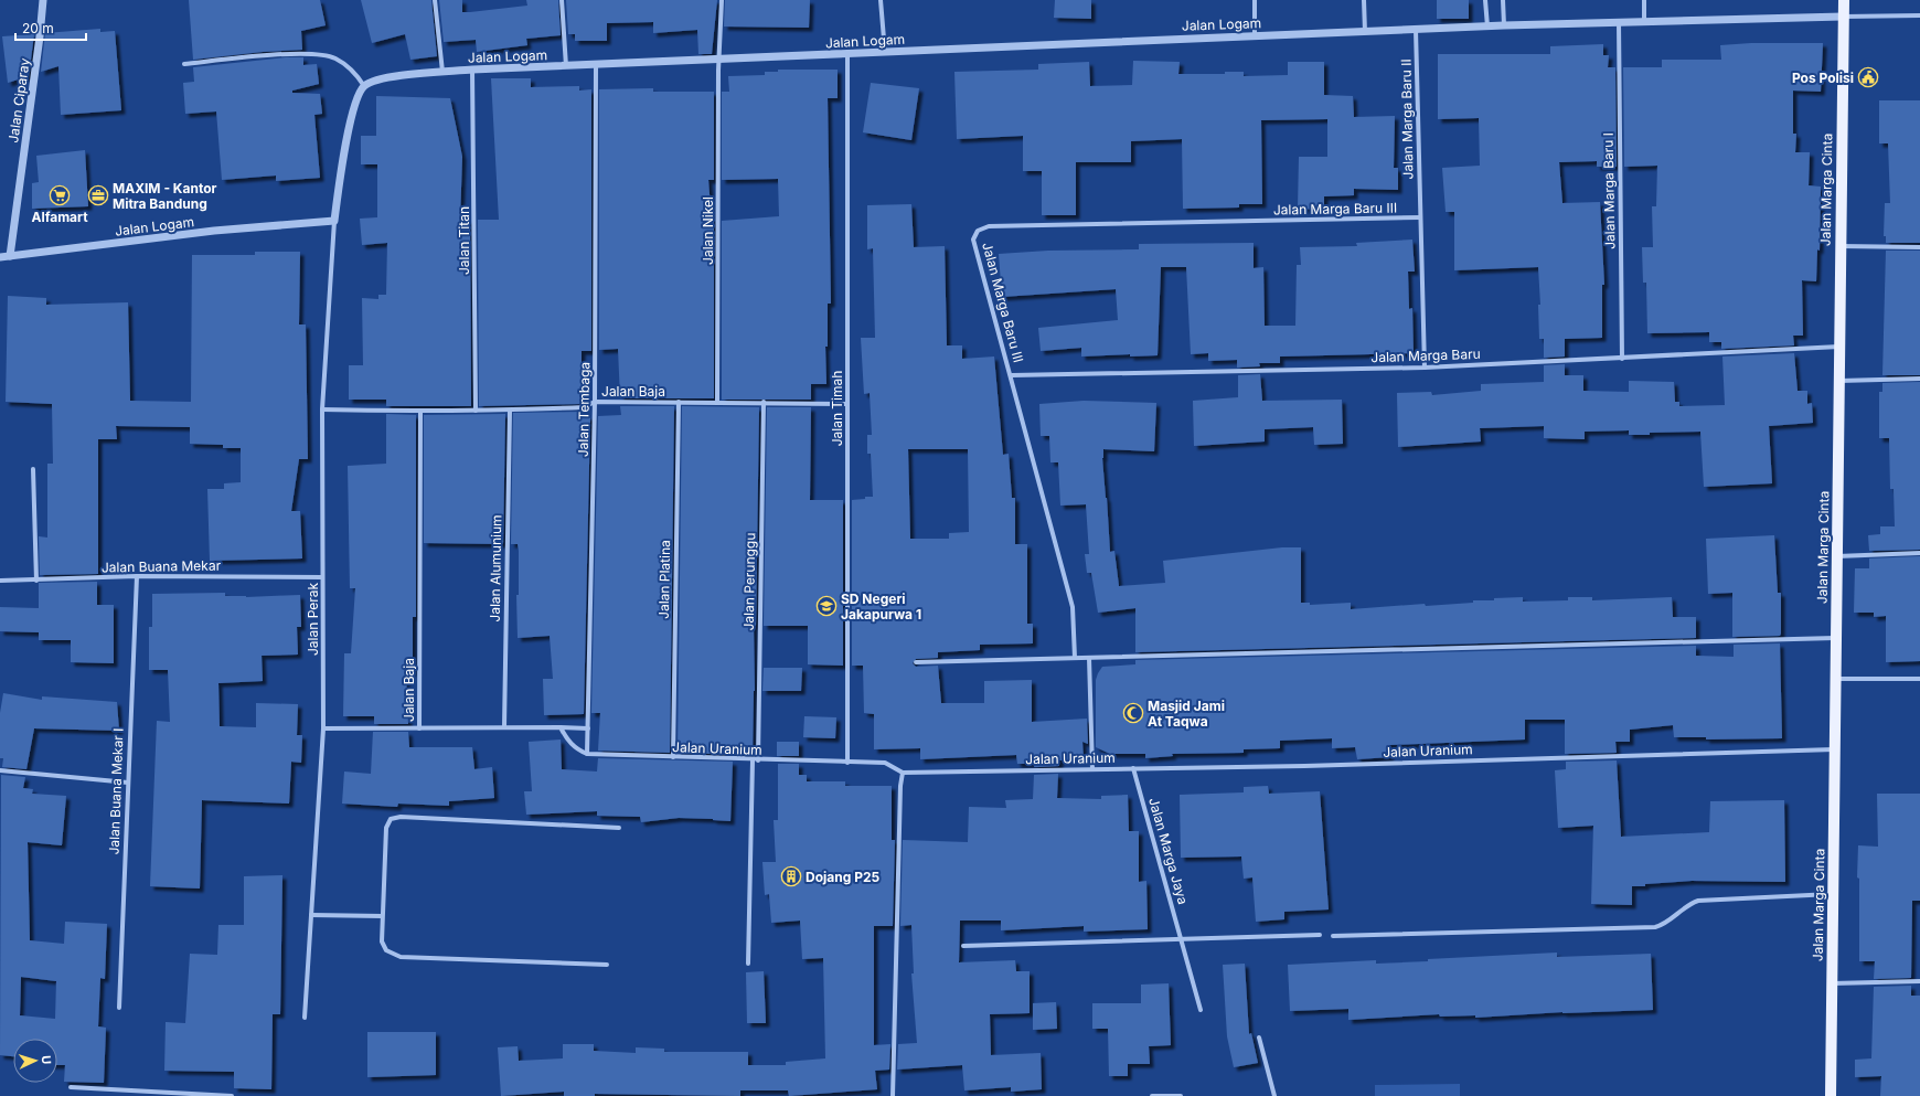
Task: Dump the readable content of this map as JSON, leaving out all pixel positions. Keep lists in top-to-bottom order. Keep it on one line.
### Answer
{"streets":{"main road":["Jalan Marga Cinta"],"street":["Jalan Logam","Jalan Ciparay","Jalan Marga Baru II","Jalan Marga Baru I","Jalan Marga Baru III","Jalan Nikel","Jalan Titan","Jalan Marga Baru","Jalan Baja","Jalan Timah","Jalan Tembaga","Jalan Buana Mekar","Jalan Alumunium","Jalan Platina","Jalan Perunggu","Jalan Perak","Jalan Uranium","Jalan Buana Mekar I","Jalan Marga Jaya"]},"crossings":[["Jalan Logam","Jalan Ciparay"],["Jalan Logam","Jalan Marga Baru II"],["Jalan Logam","Jalan Marga Cinta"],["Jalan Logam","Jalan Marga Baru I"],["Jalan Logam","Jalan Nikel"],["Jalan Logam","Jalan Titan"],["Jalan Logam","Jalan Timah"],["Jalan Logam","Jalan Tembaga"],["Jalan Logam","Jalan Perak"],["Jalan Marga Baru II","Jalan Marga Baru III"],["Jalan Marga Baru II","Jalan Marga Baru"],["Jalan Marga Cinta","Jalan Marga Baru"],["Jalan Marga Cinta","Jalan Uranium"],["Jalan Marga Baru I","Jalan Marga Baru"],["Jalan Marga Baru III","Jalan Marga Baru"],["Jalan Nikel","Jalan Baja"],["Jalan Titan","Jalan Baja"],["Jalan Baja","Jalan Timah"],["Jalan Baja","Jalan Tembaga"],["Jalan Baja","Jalan Alumunium"],["Jalan Baja","Jalan Platina"],["Jalan Baja","Jalan Perunggu"],["Jalan Baja","Jalan Perak"],["Jalan Timah","Jalan Uranium"],["Jalan Tembaga","Jalan Uranium"],["Jalan Buana Mekar","Jalan Perak"],["Jalan Buana Mekar","Jalan Buana Mekar I"],["Jalan Platina","Jalan Uranium"],["Jalan Perunggu","Jalan Uranium"],["Jalan Uranium","Jalan Marga Jaya"]],"places":{"public building":["Pos Polisi"],"supermarket":["Alfamart"],"office":["MAXIM - Kantor Mitra Bandung"],"school or university":["SD Negeri Jakapurwa 1"],"mosque":["Masjid Jami At Taqwa"],"building":["Dojang P25"]},"scale_bar":"20 m","north":"right"}
